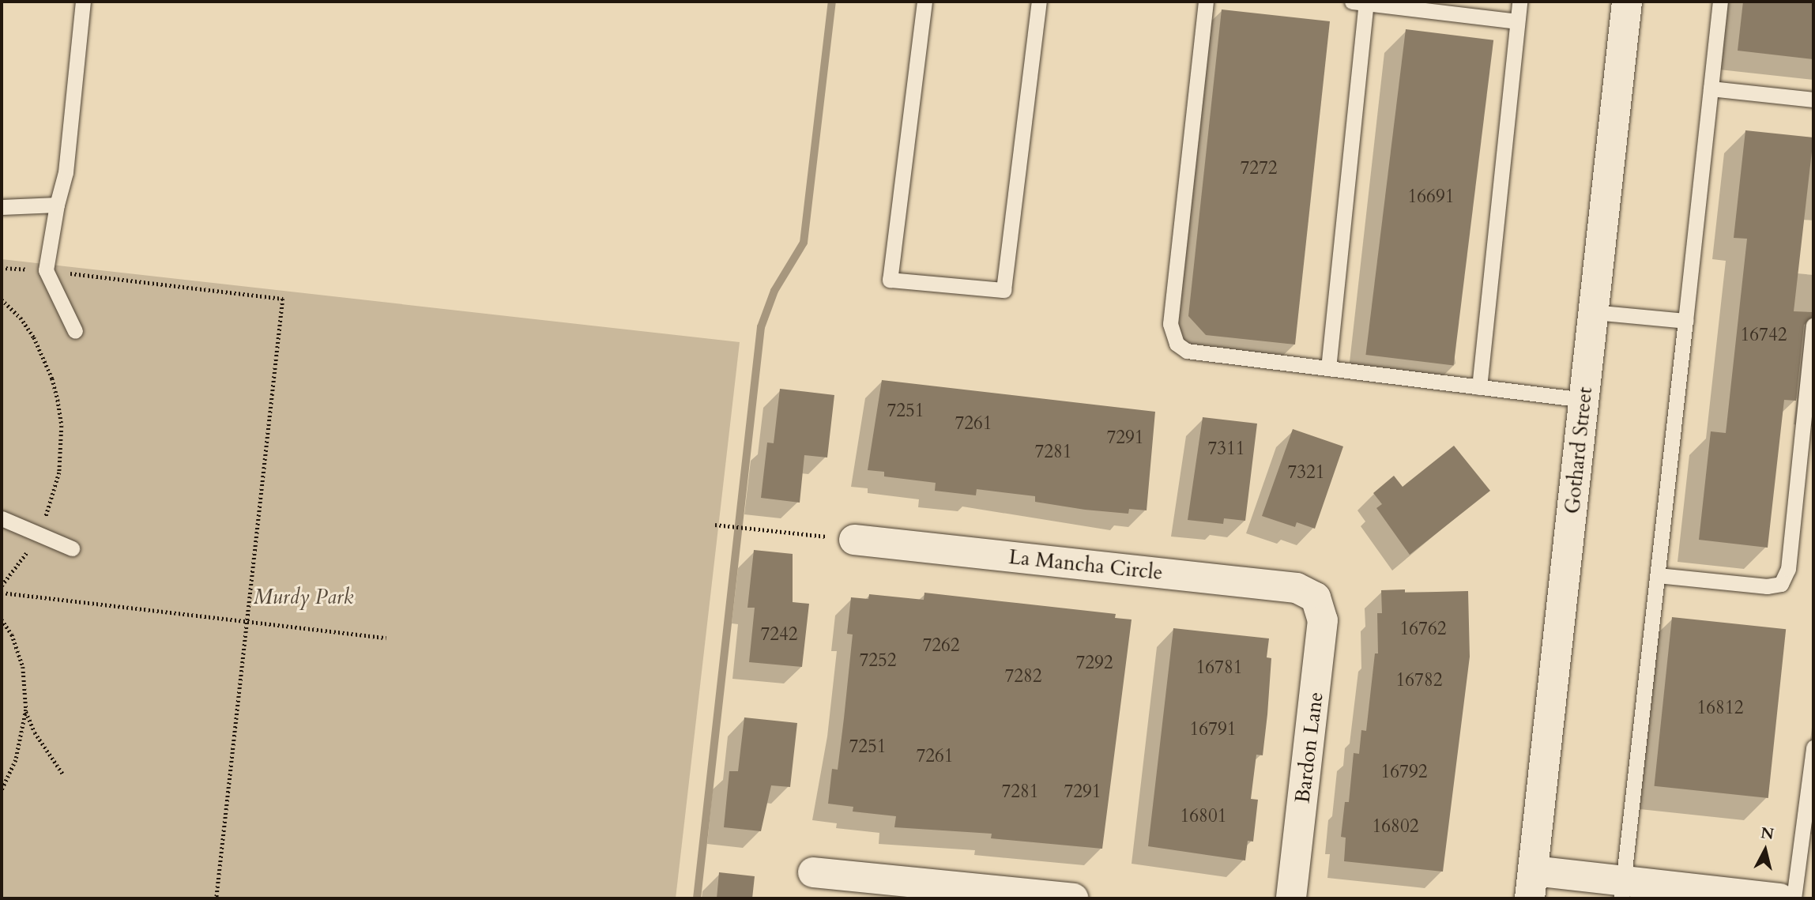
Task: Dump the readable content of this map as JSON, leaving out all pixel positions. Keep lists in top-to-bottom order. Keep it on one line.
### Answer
{"streets":{"street":["Gothard Street","La Mancha Circle","Bardon Lane"]},"crossings":[["La Mancha Circle","Bardon Lane"]],"parks":["Murdy Park"],"house_numbers":["7272","16691","16742","7251","7261","7291","7311","7281","7321","16762","7242","7262","7252","7292","16781","7282","16782","16812","16791","7251","7261","16792","7281","7291","16801","16802"],"north":"top"}
